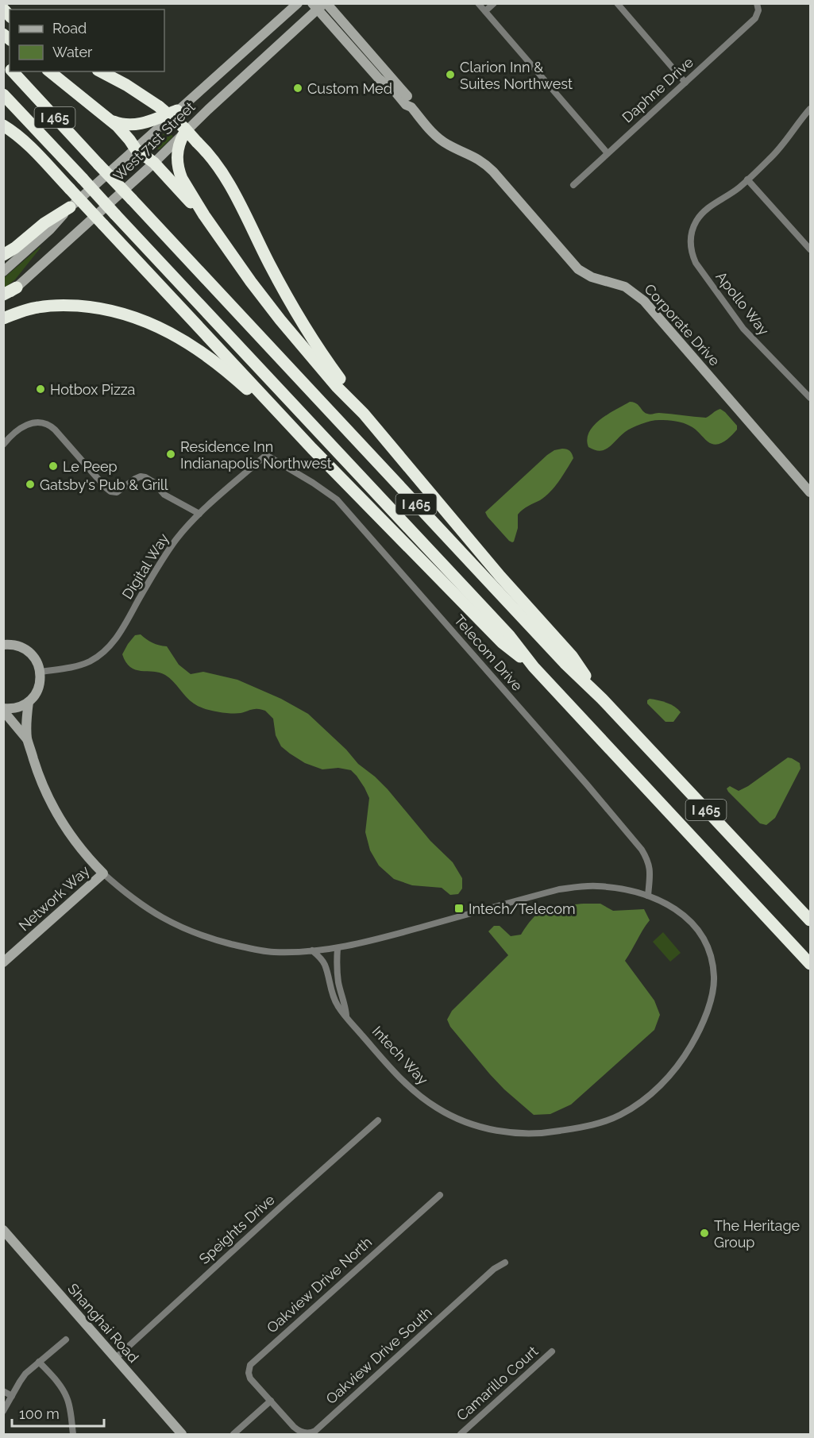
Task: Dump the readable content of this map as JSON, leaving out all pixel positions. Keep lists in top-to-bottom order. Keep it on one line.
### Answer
{"streets":{"highway":["I 465"],"street":["Daphne Drive","West 71st Street","Apollo Way","Corporate Drive","Digital Way","Telecom Drive","Network Way","Intech Way","Speights Drive","Oakview Drive North","Shanghai Road","Oakview Drive South","Camarillo Court"]},"crossings":[["West 71st Street","Corporate Drive"],["Digital Way","Telecom Drive"],["Telecom Drive","Intech Way"],["Network Way","Intech Way"],["Speights Drive","Shanghai Road"],["Oakview Drive North","Oakview Drive South"]],"places":{"other":["Clarion Inn & Suites Northwest","Custom Med","Hotbox Pizza","Residence Inn Indianapolis Northwest","Le Peep","Gatsby's Pub & Grill","The Heritage Group"],"transit":["Intech/Telecom"]},"legend":["Road","Water"],"scale_bar":"100 m"}
